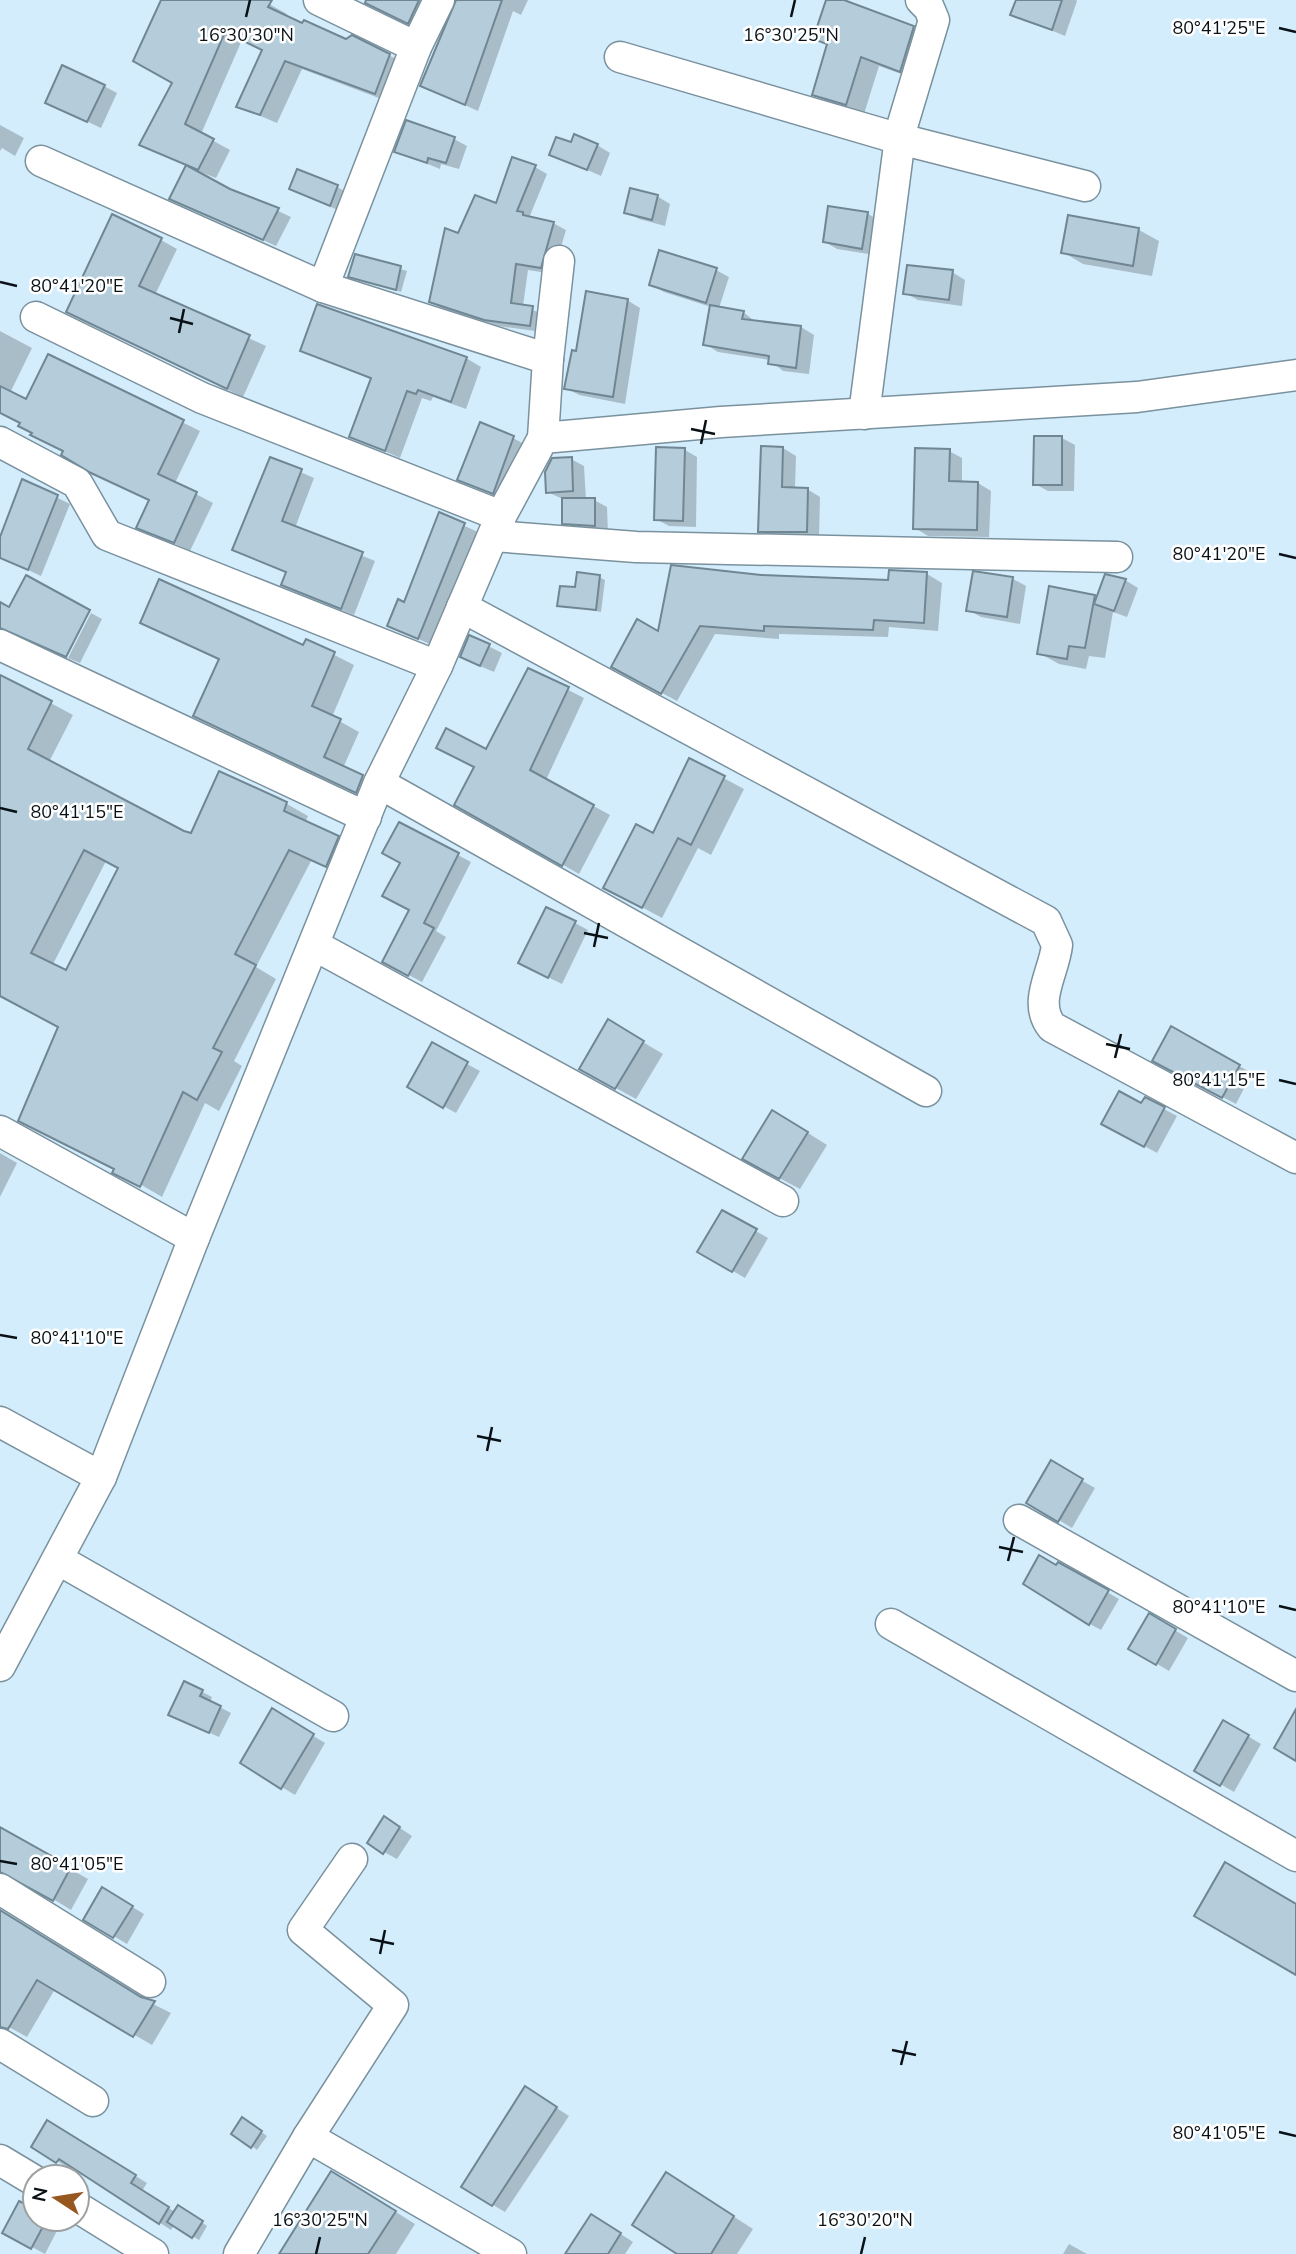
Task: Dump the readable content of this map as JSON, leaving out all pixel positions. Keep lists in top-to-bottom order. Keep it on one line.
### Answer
{"north":"left","coordinates":["80°41'25\"E","16°30'30\"N","16°30'25\"N","80°41'20\"E","80°41'15\"E","80°41'10\"E","80°41'05\"E","16°30'20\"N"]}
